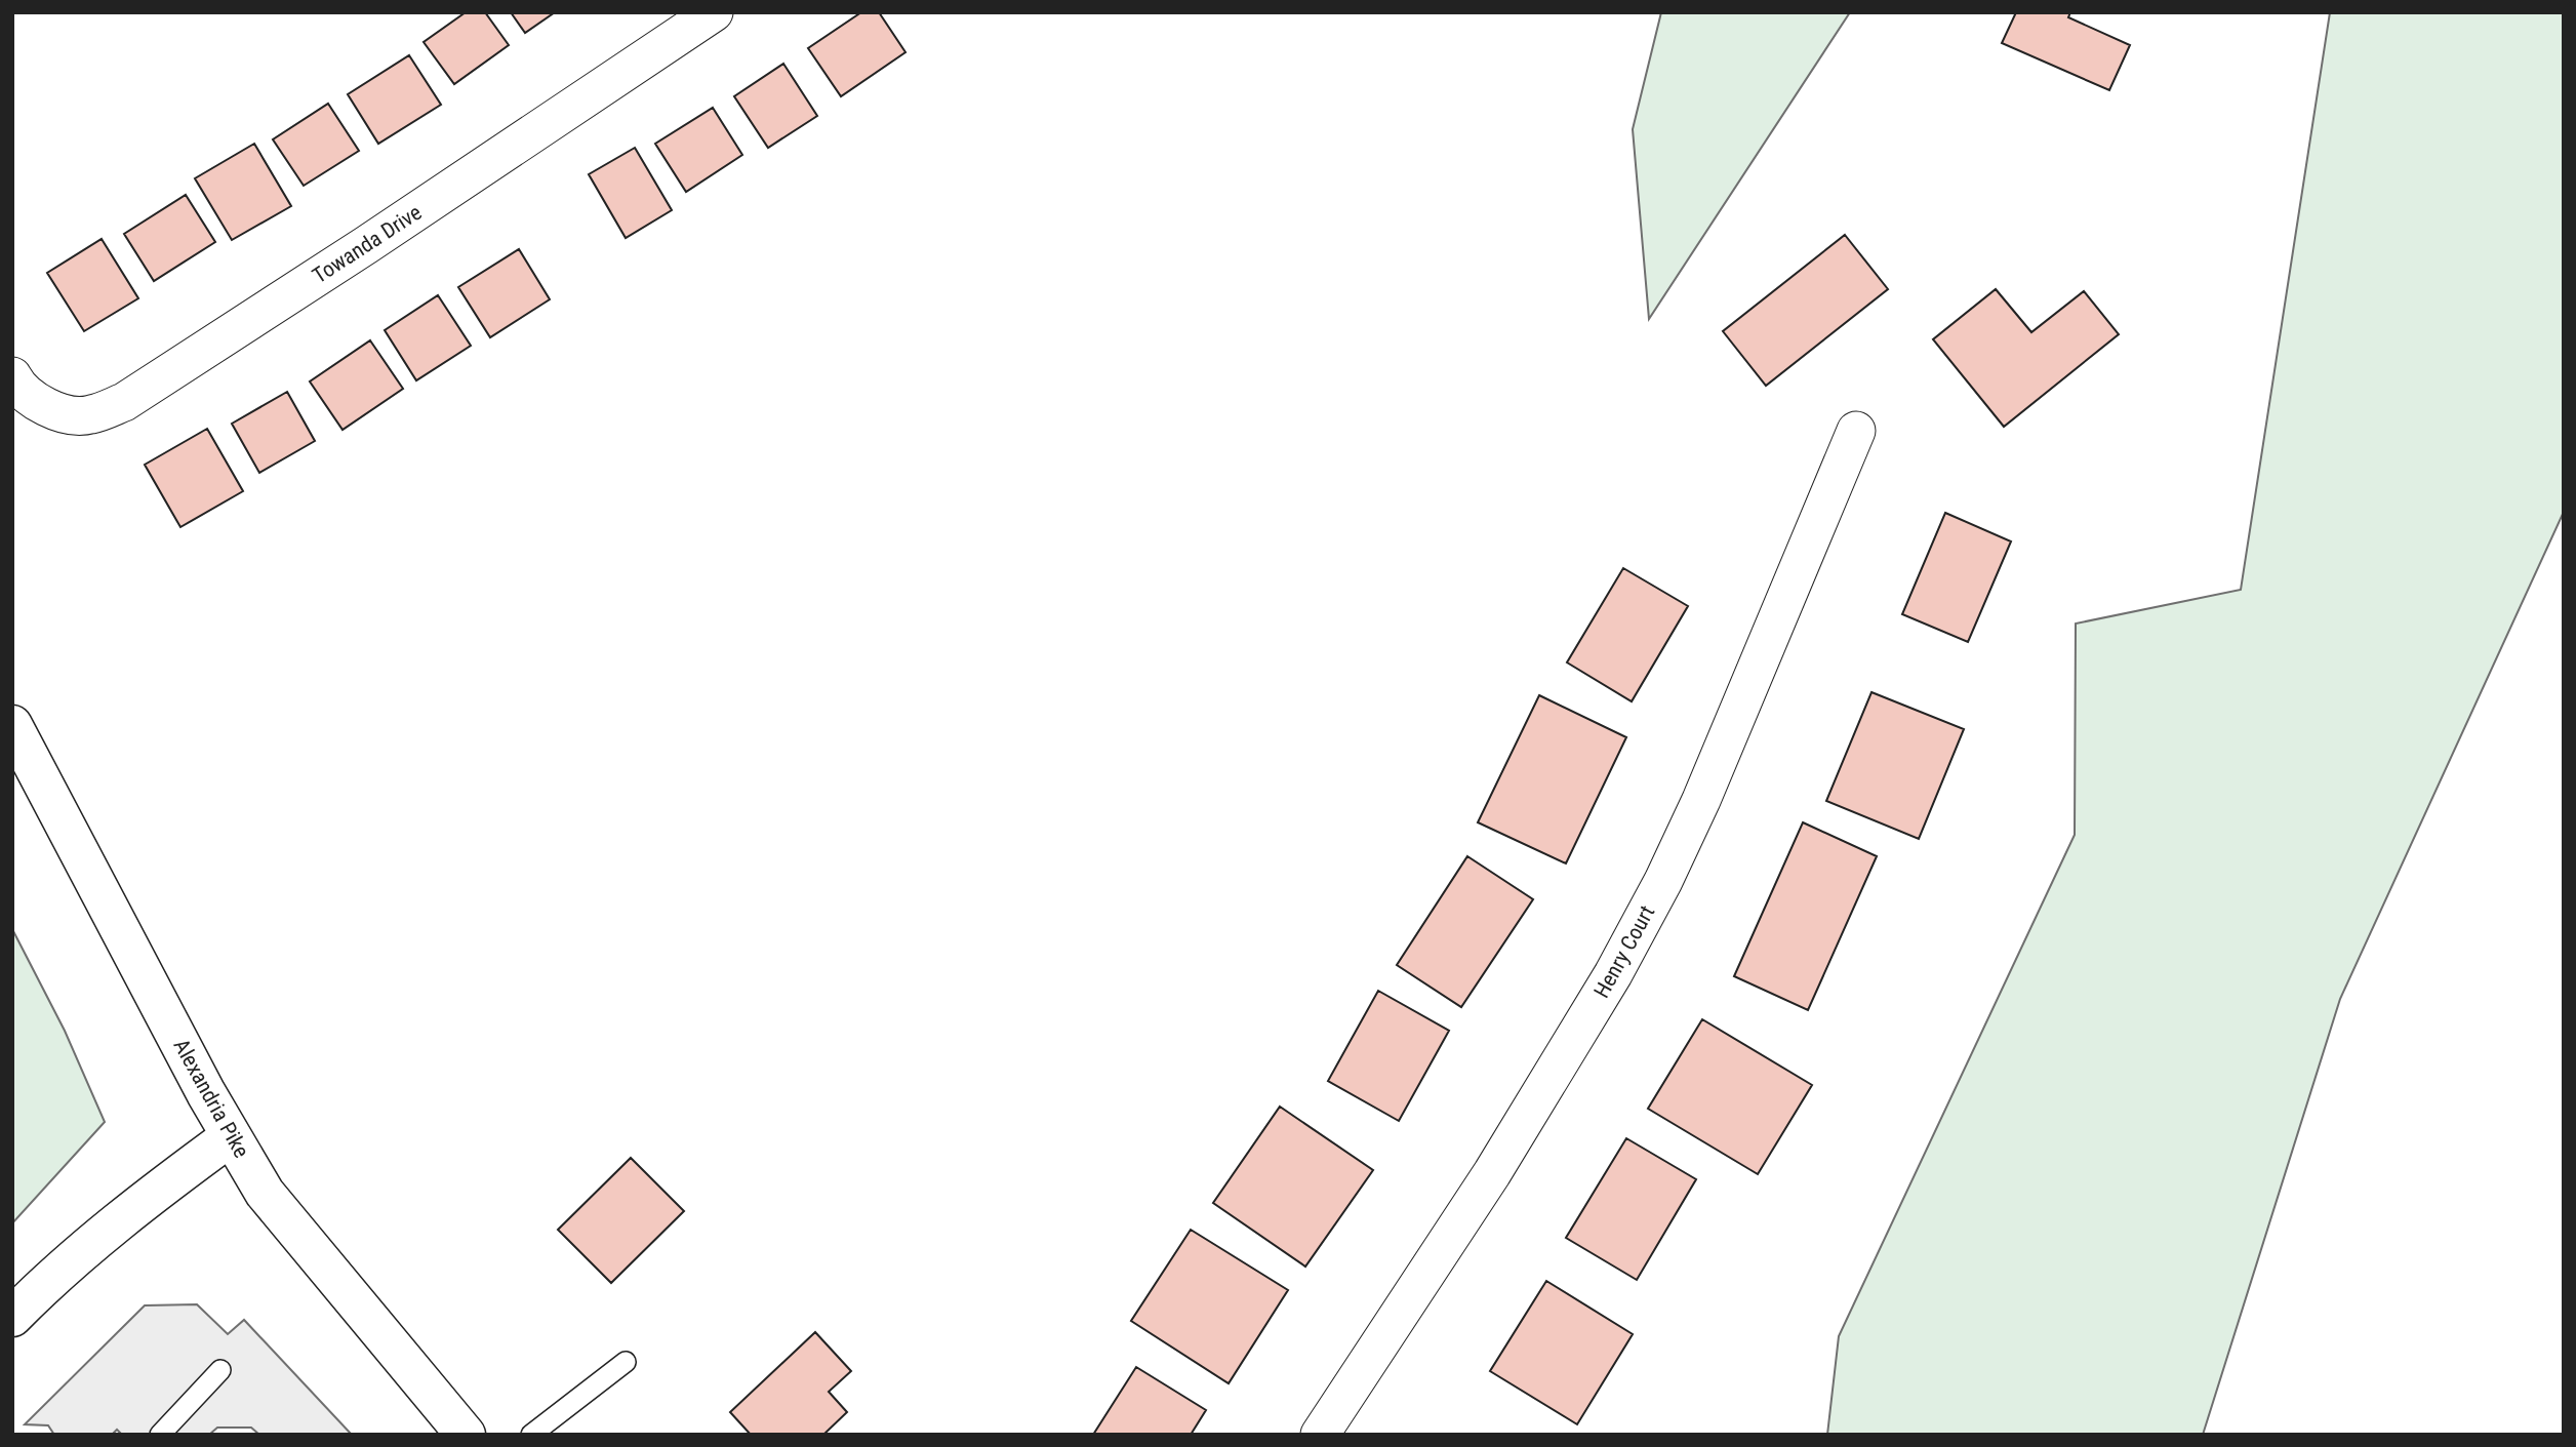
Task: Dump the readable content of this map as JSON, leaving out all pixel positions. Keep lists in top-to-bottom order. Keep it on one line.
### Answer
{"streets":{"main road":["Alexandria Pike"],"street":["Towanda Drive","Henry Court"]}}
